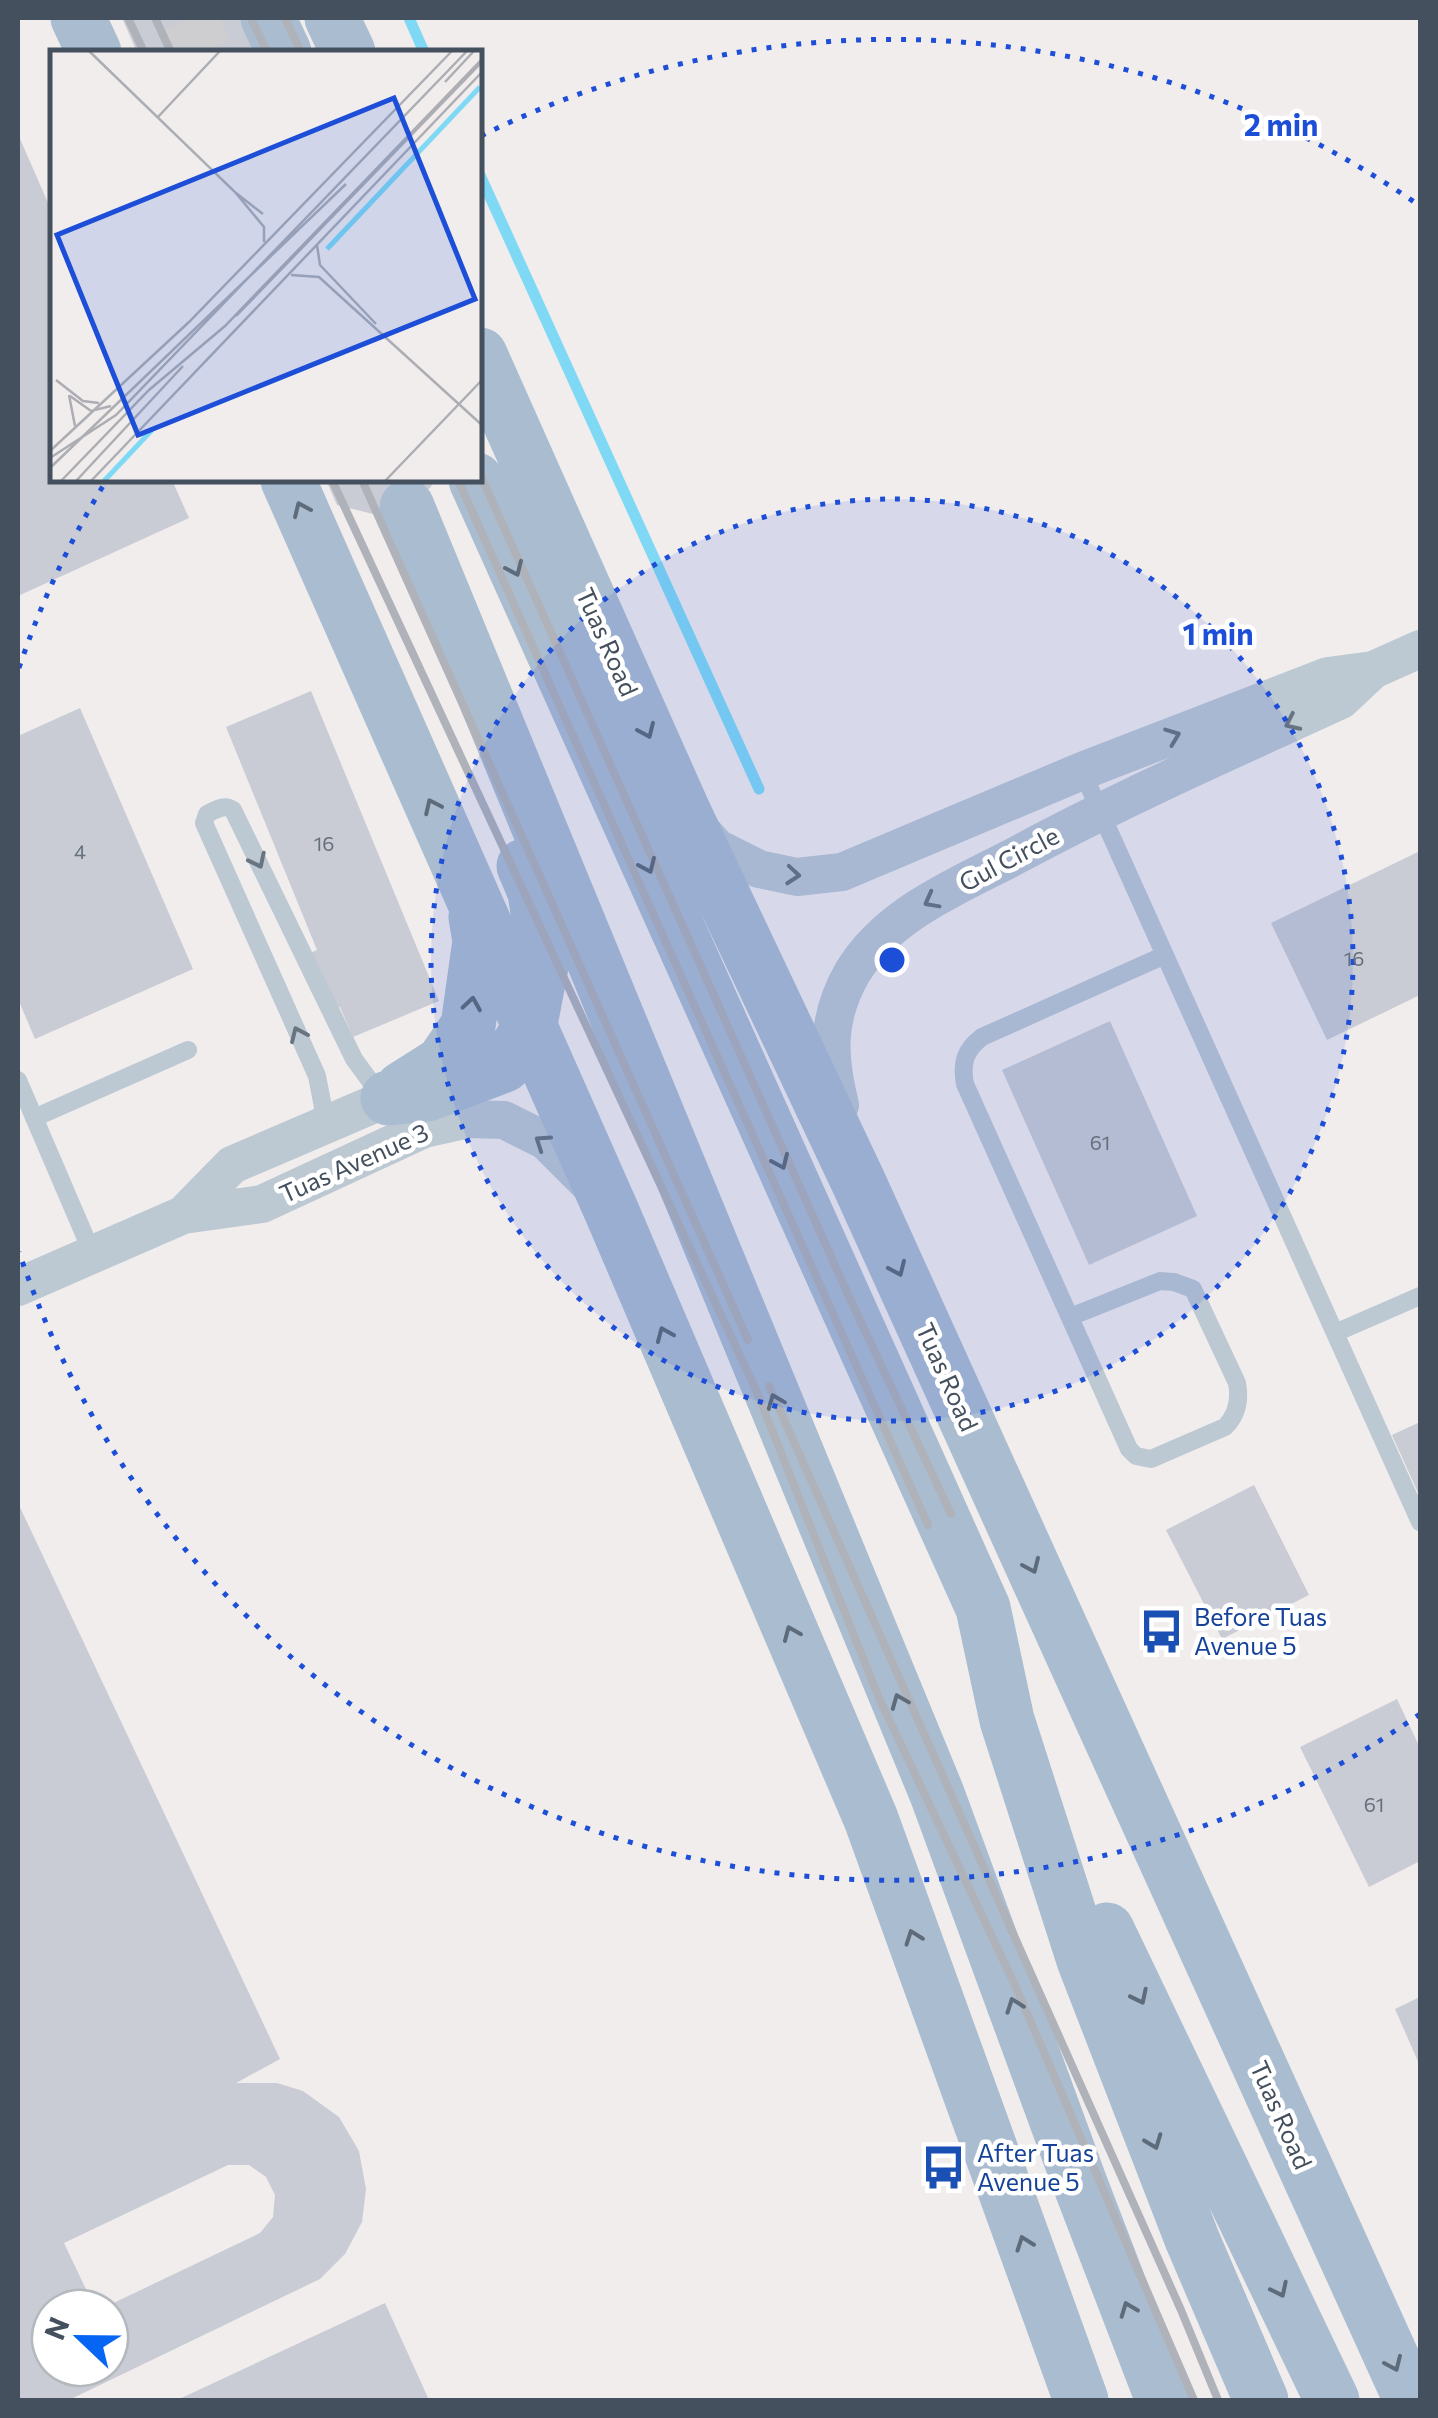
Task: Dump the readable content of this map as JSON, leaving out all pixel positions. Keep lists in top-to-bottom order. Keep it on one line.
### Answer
{"streets":{"main road":["Tuas Road"],"street":["Gul Circle","Tuas Avenue 3"]},"crossings":[["Tuas Road","Gul Circle"]],"one_way":["Tuas Avenue 3"],"places":{"bus stop":["Before Tuas Avenue 5","After Tuas Avenue 5"]},"house_numbers":["16","4","16","61","61"],"north":"left","rings":["2 min","1 min"]}
